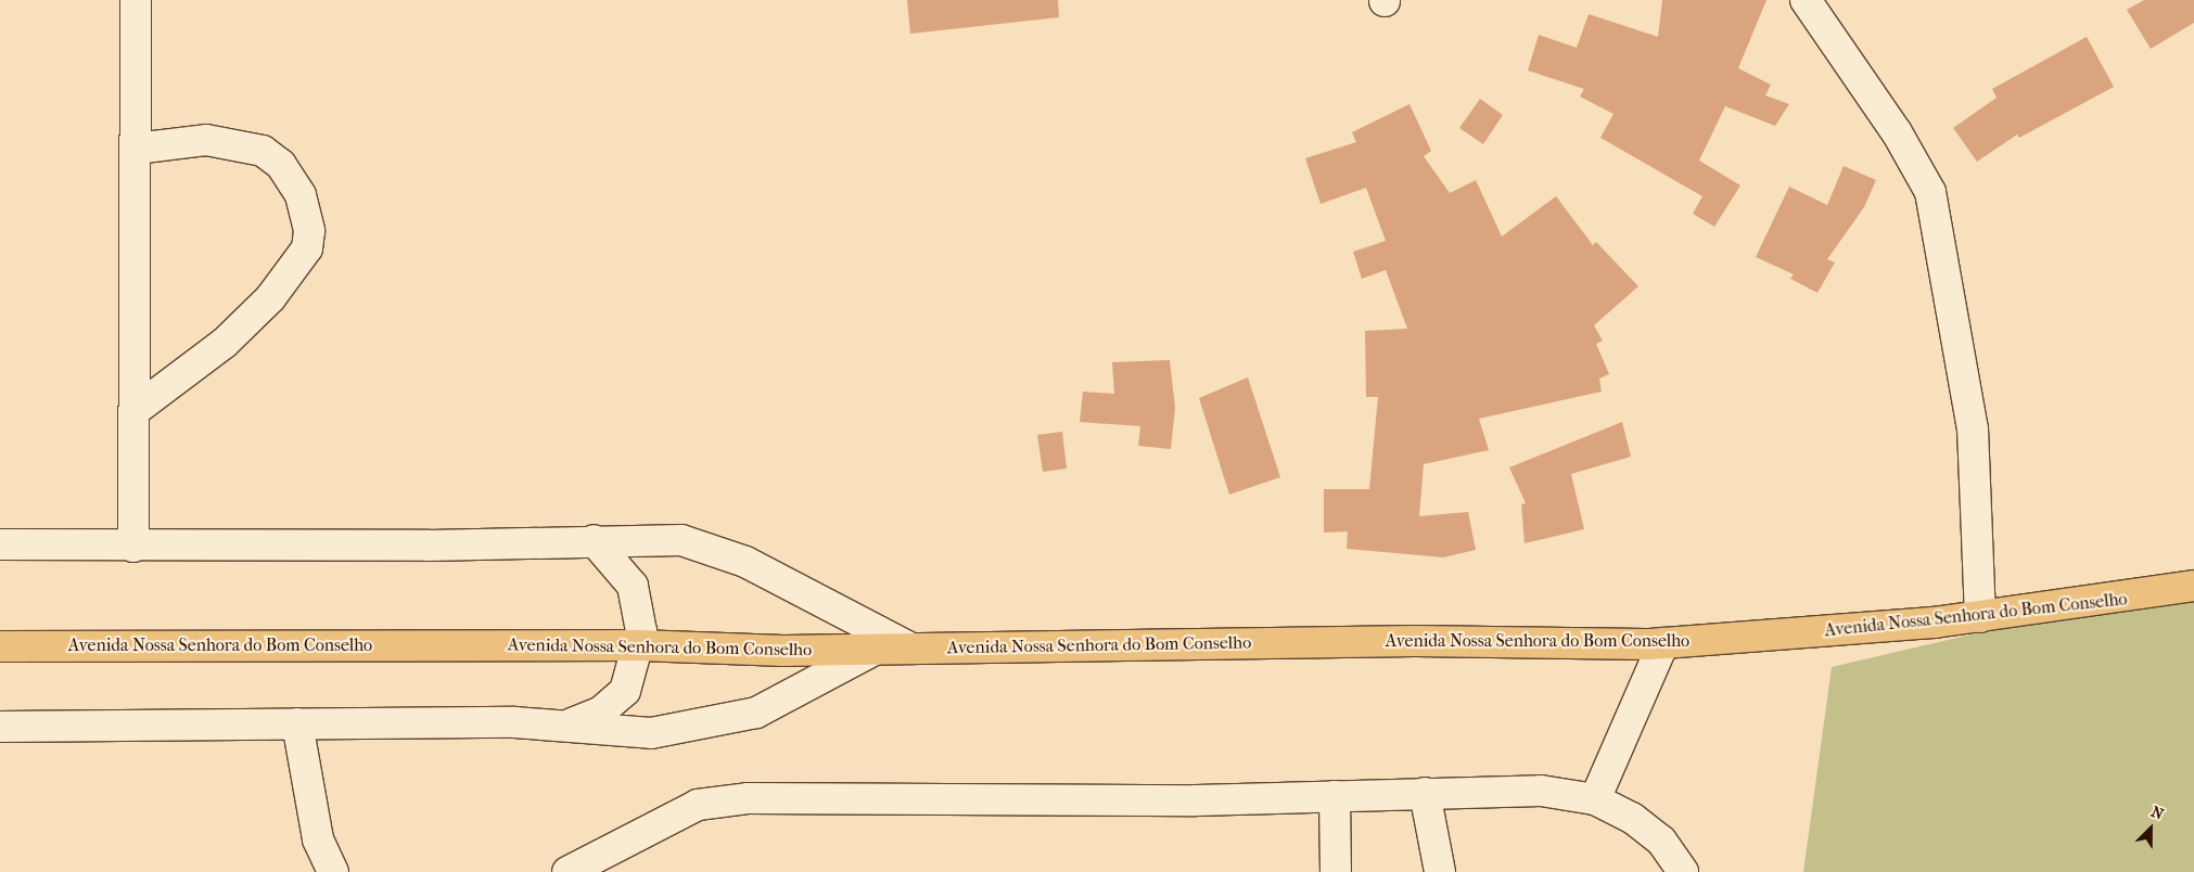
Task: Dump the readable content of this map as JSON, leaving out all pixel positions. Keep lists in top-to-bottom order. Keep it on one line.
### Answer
{"streets":{"main road":["Avenida Nossa Senhora do Bom Conselho"]},"north":"top right"}
